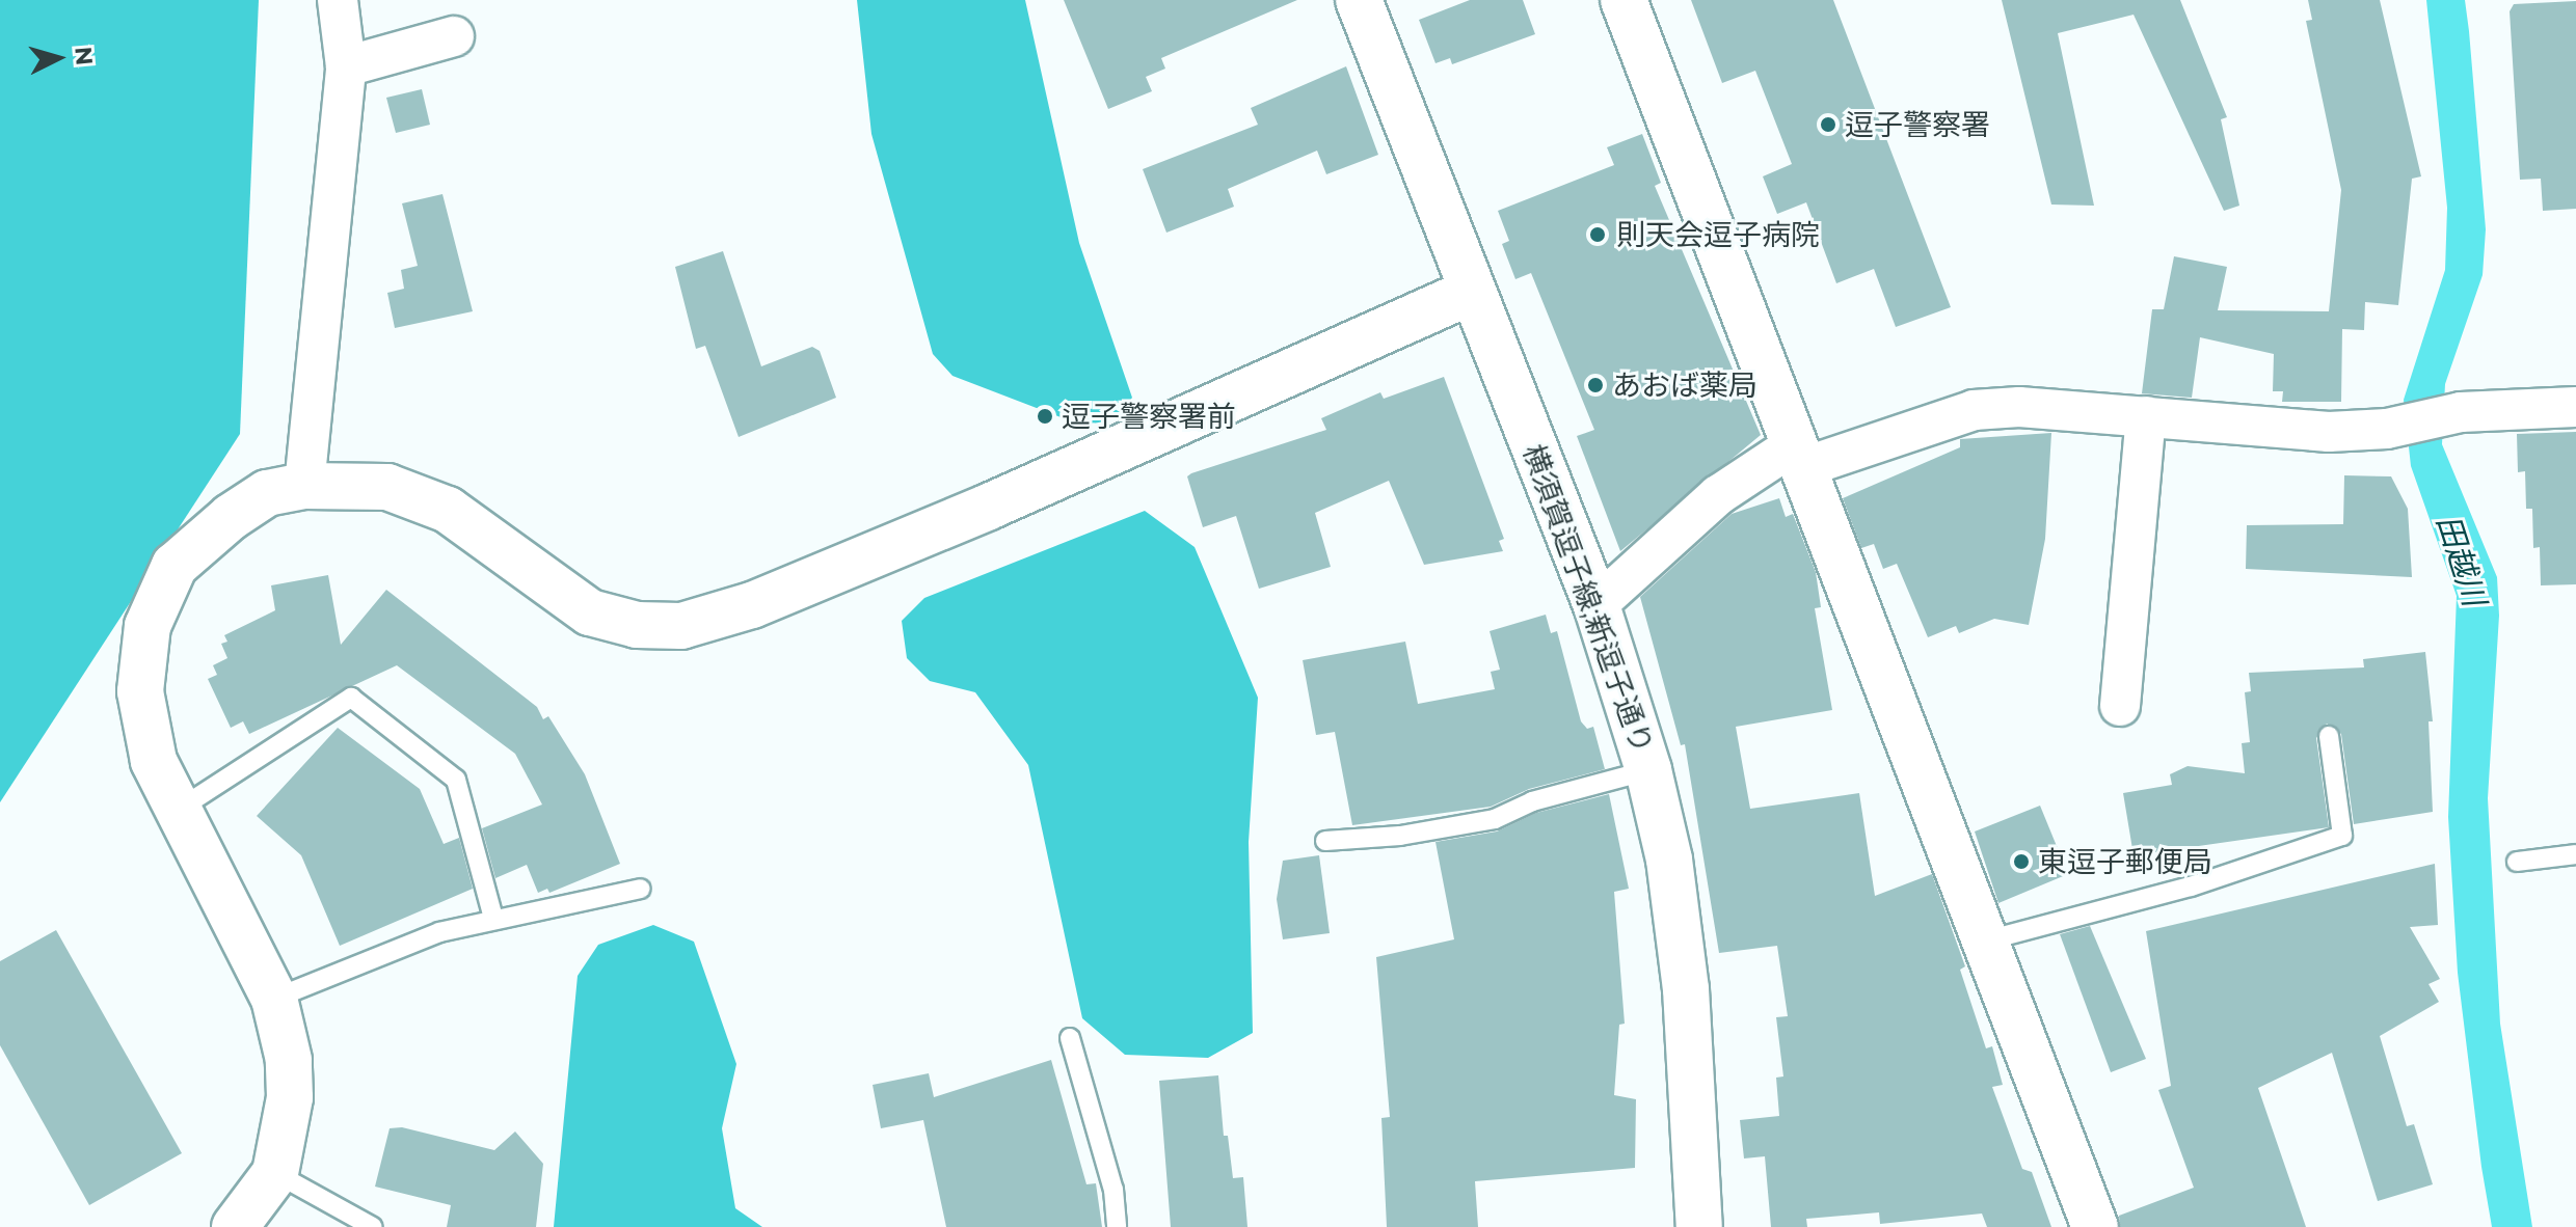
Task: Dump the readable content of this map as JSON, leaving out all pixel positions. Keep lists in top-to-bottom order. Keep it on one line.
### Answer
{"streets":{"street":["横須賀逗子線;新逗子通り"]},"water":["田越川"],"places":["逗子警察署","則天会逗子病院","あおば薬局","逗子警察署前","東逗子郵便局"],"north":"right"}
